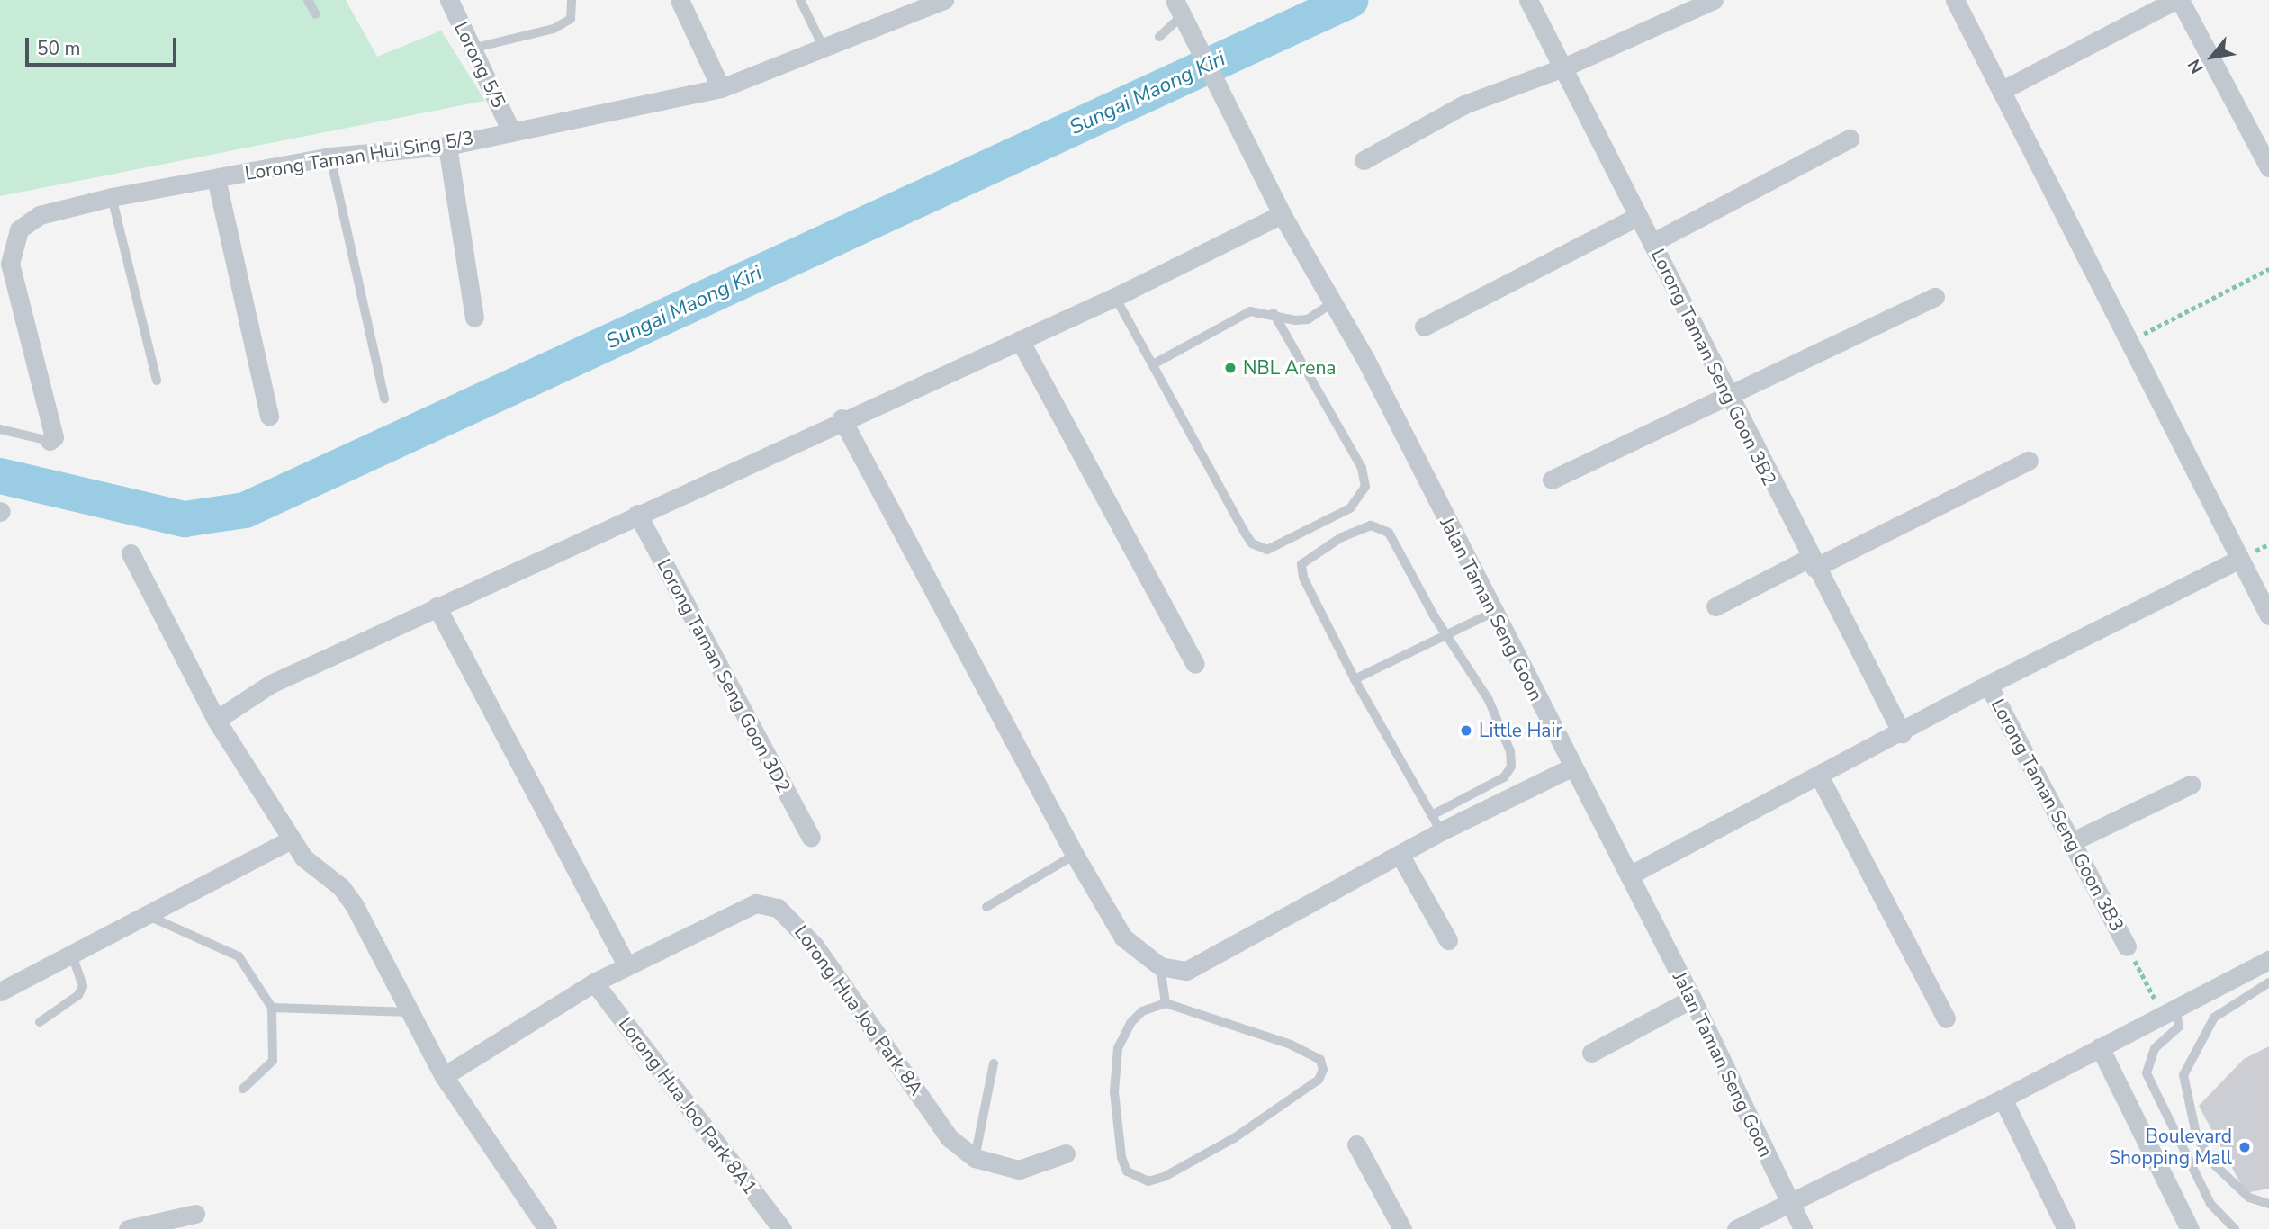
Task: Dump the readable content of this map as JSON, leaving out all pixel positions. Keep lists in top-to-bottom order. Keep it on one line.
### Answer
{"streets":{"street":["Lorong 5/5","Lorong Taman Hui Sing 5/3","Lorong Taman Seng Goon 3B2","Jalan Taman Seng Goon","Lorong Taman Seng Goon 3D2","Lorong Taman Seng Goon 3B3","Lorong Hua Joo Park 8A","Lorong Hua Joo Park 8A1"]},"crossings":[["Lorong 5/5","Lorong Taman Hui Sing 5/3"],["Lorong Hua Joo Park 8A","Lorong Hua Joo Park 8A1"]],"water":["Sungai Maong Kiri"],"places":["NBL Arena","Little Hair","Boulevard Shopping Mall"],"scale_bar":"50 m","north":"bottom left"}
